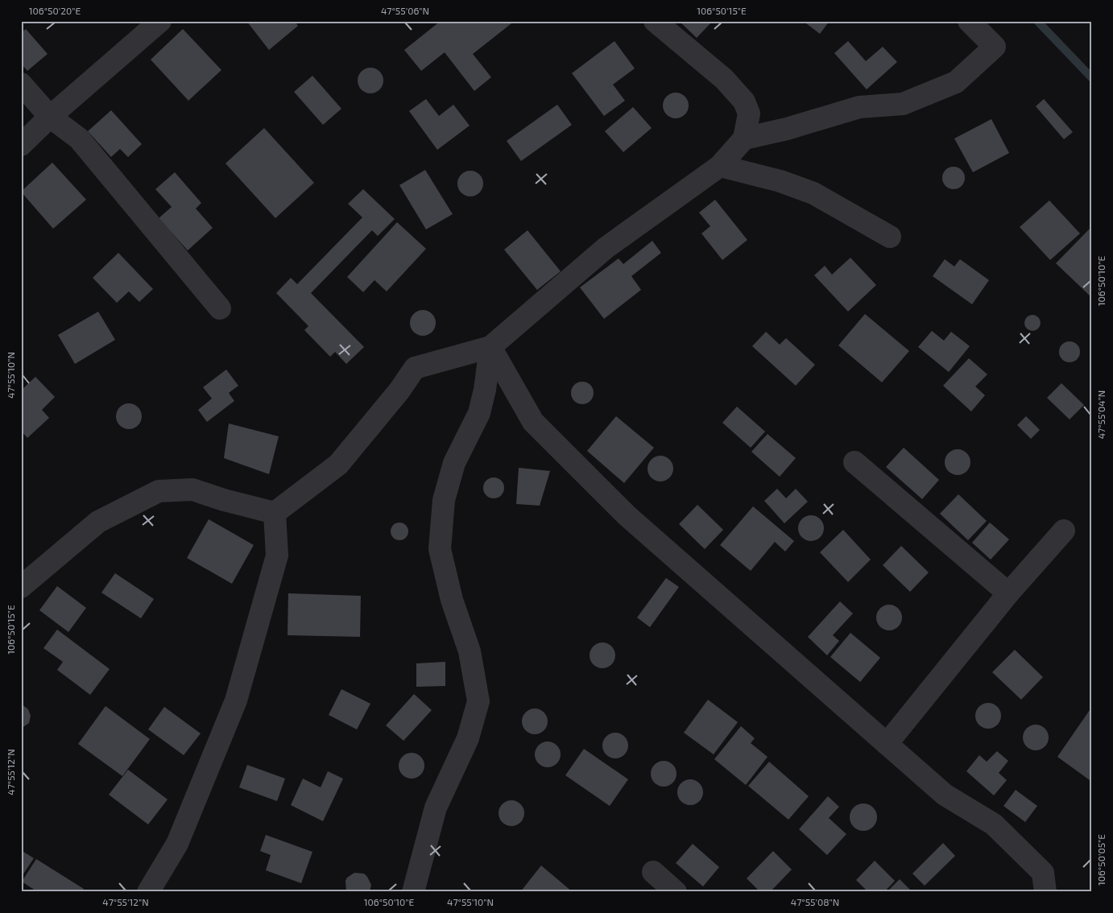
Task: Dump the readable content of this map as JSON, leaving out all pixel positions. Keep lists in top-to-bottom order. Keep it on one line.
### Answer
{"coordinates":["106°50'20\"E","47°55'06\"N","106°50'15\"E","106°50'10\"E","47°55'10\"N","47°55'04\"N","47°55'12\"N","106°50'05\"E","47°55'08\"N"]}
